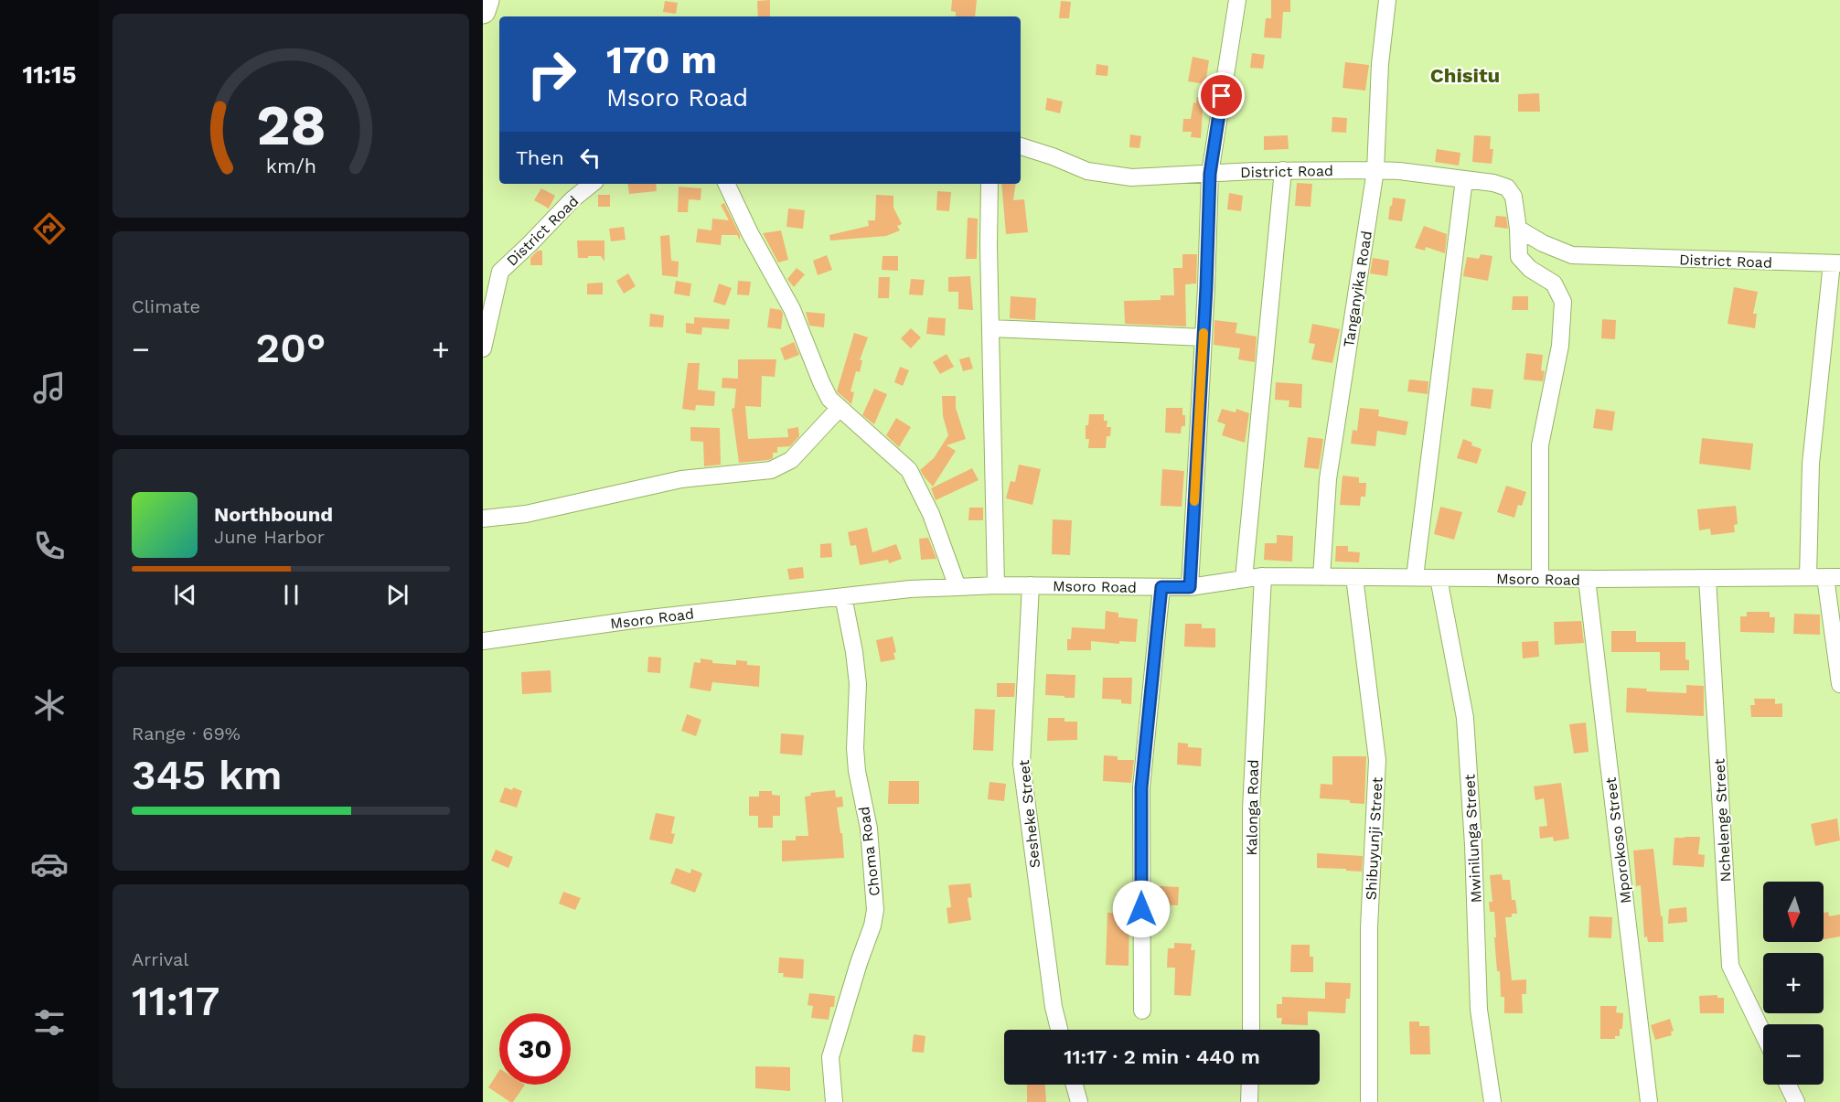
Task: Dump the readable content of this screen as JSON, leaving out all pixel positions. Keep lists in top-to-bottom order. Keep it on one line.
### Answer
{"streets":{"street":["District Road","Tanganyika Road","Msoro Road","Kalonga Road","Sesheke Street","Nchelenge Street","Shibuyunji Street","Mwinilunga Street","Mporokoso Street","Choma Road"]},"crossings":[["District Road","Tanganyika Road"],["Tanganyika Road","Msoro Road"],["Msoro Road","Kalonga Road"],["Msoro Road","Sesheke Street"],["Msoro Road","Nchelenge Street"],["Msoro Road","Shibuyunji Street"],["Msoro Road","Mwinilunga Street"],["Msoro Road","Mporokoso Street"],["Msoro Road","Choma Road"]],"districts":["Chisitu"],"north":"bottom","page":{"tabs":"11:15","turn":["170 m","Msoro Road"],"then":"Then","tile":["Climate",["Range · 69%","345 km"],["Arrival","11:17"]],"heat":["−","20°","+"],"song":["Northbound","June Harbor"],"map_buttons":["+","−"],"limit":"30","trip":"11:17 · 2 min · 440 m","gauge":["28","km/h"]}}
